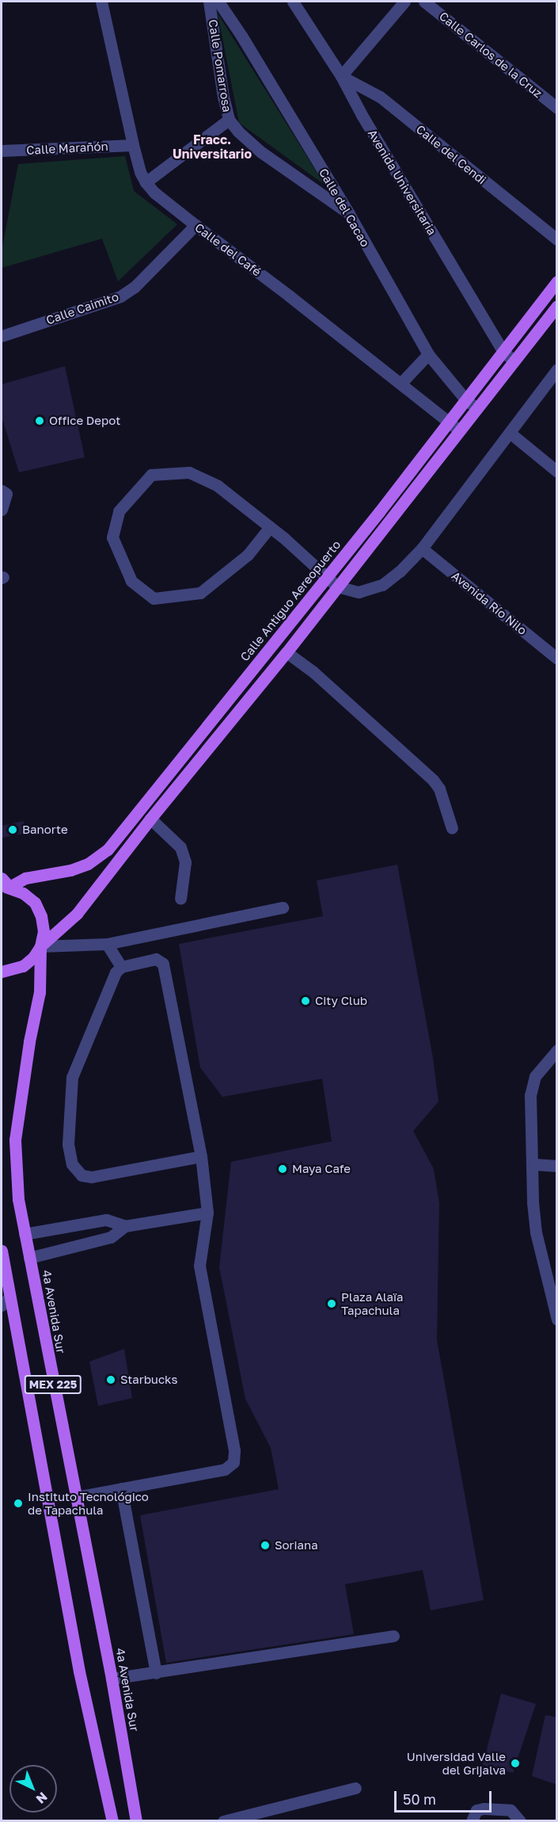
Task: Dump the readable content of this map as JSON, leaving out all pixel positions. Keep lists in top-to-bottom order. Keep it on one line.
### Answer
{"streets":{"main road":["Calle Antiguo Aereopuerto","4a Avenida Sur","MEX 225"],"street":["Calle Carlos de la Cruz","Calle Pomarrosa","Calle Marañón","Calle del Cendi","Avenida Universitaria","Calle del Cacao","Calle del Café","Calle Caimito","Avenida Río Nilo"]},"crossings":[["Calle Pomarrosa","Calle del Cacao"],["Calle Marañón","Calle del Café"],["Calle del Cendi","Avenida Universitaria"],["Avenida Universitaria","Calle Antiguo Aereopuerto"],["Calle del Cacao","Calle Antiguo Aereopuerto"],["Calle del Café","Calle Caimito"],["Calle del Café","Calle Antiguo Aereopuerto"],["Calle Antiguo Aereopuerto","4a Avenida Sur"]],"districts":["Fracc. Universitario"],"places":["Office Depot","Banorte","City Club","Maya Cafe","Plaza Alaïa Tapachula","Starbucks","Instituto Tecnológico de Tapachula","Soriana","Universidad Valle del Grijalva"],"scale_bar":"50 m","north":"bottom right"}
